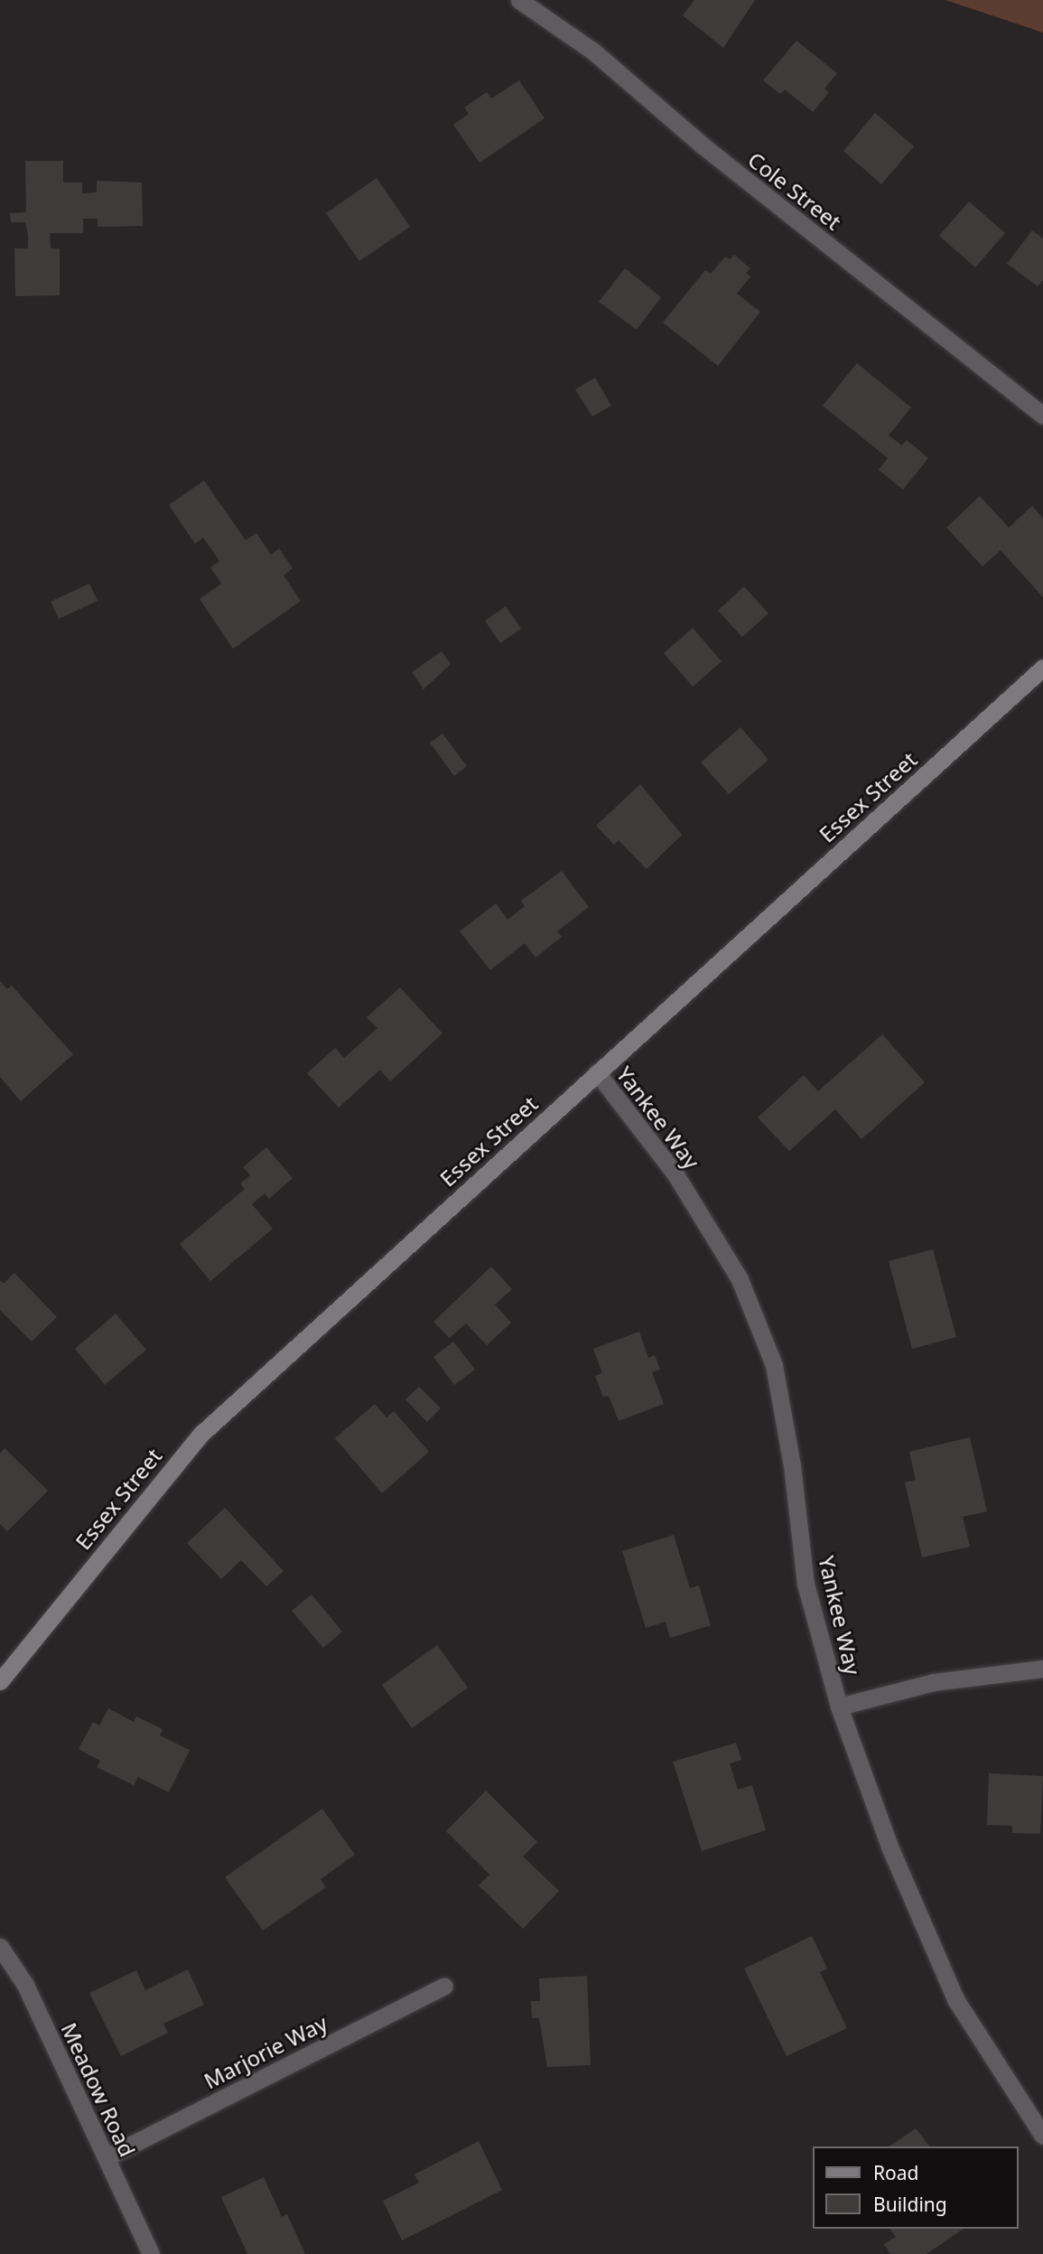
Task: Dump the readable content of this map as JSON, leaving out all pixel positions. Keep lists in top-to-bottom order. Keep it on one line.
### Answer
{"streets":{"main road":["Essex Street"],"street":["Cole Street","Yankee Way","Marjorie Way","Meadow Road"]},"crossings":[["Essex Street","Yankee Way"],["Marjorie Way","Meadow Road"]],"legend":["Road","Building"]}
